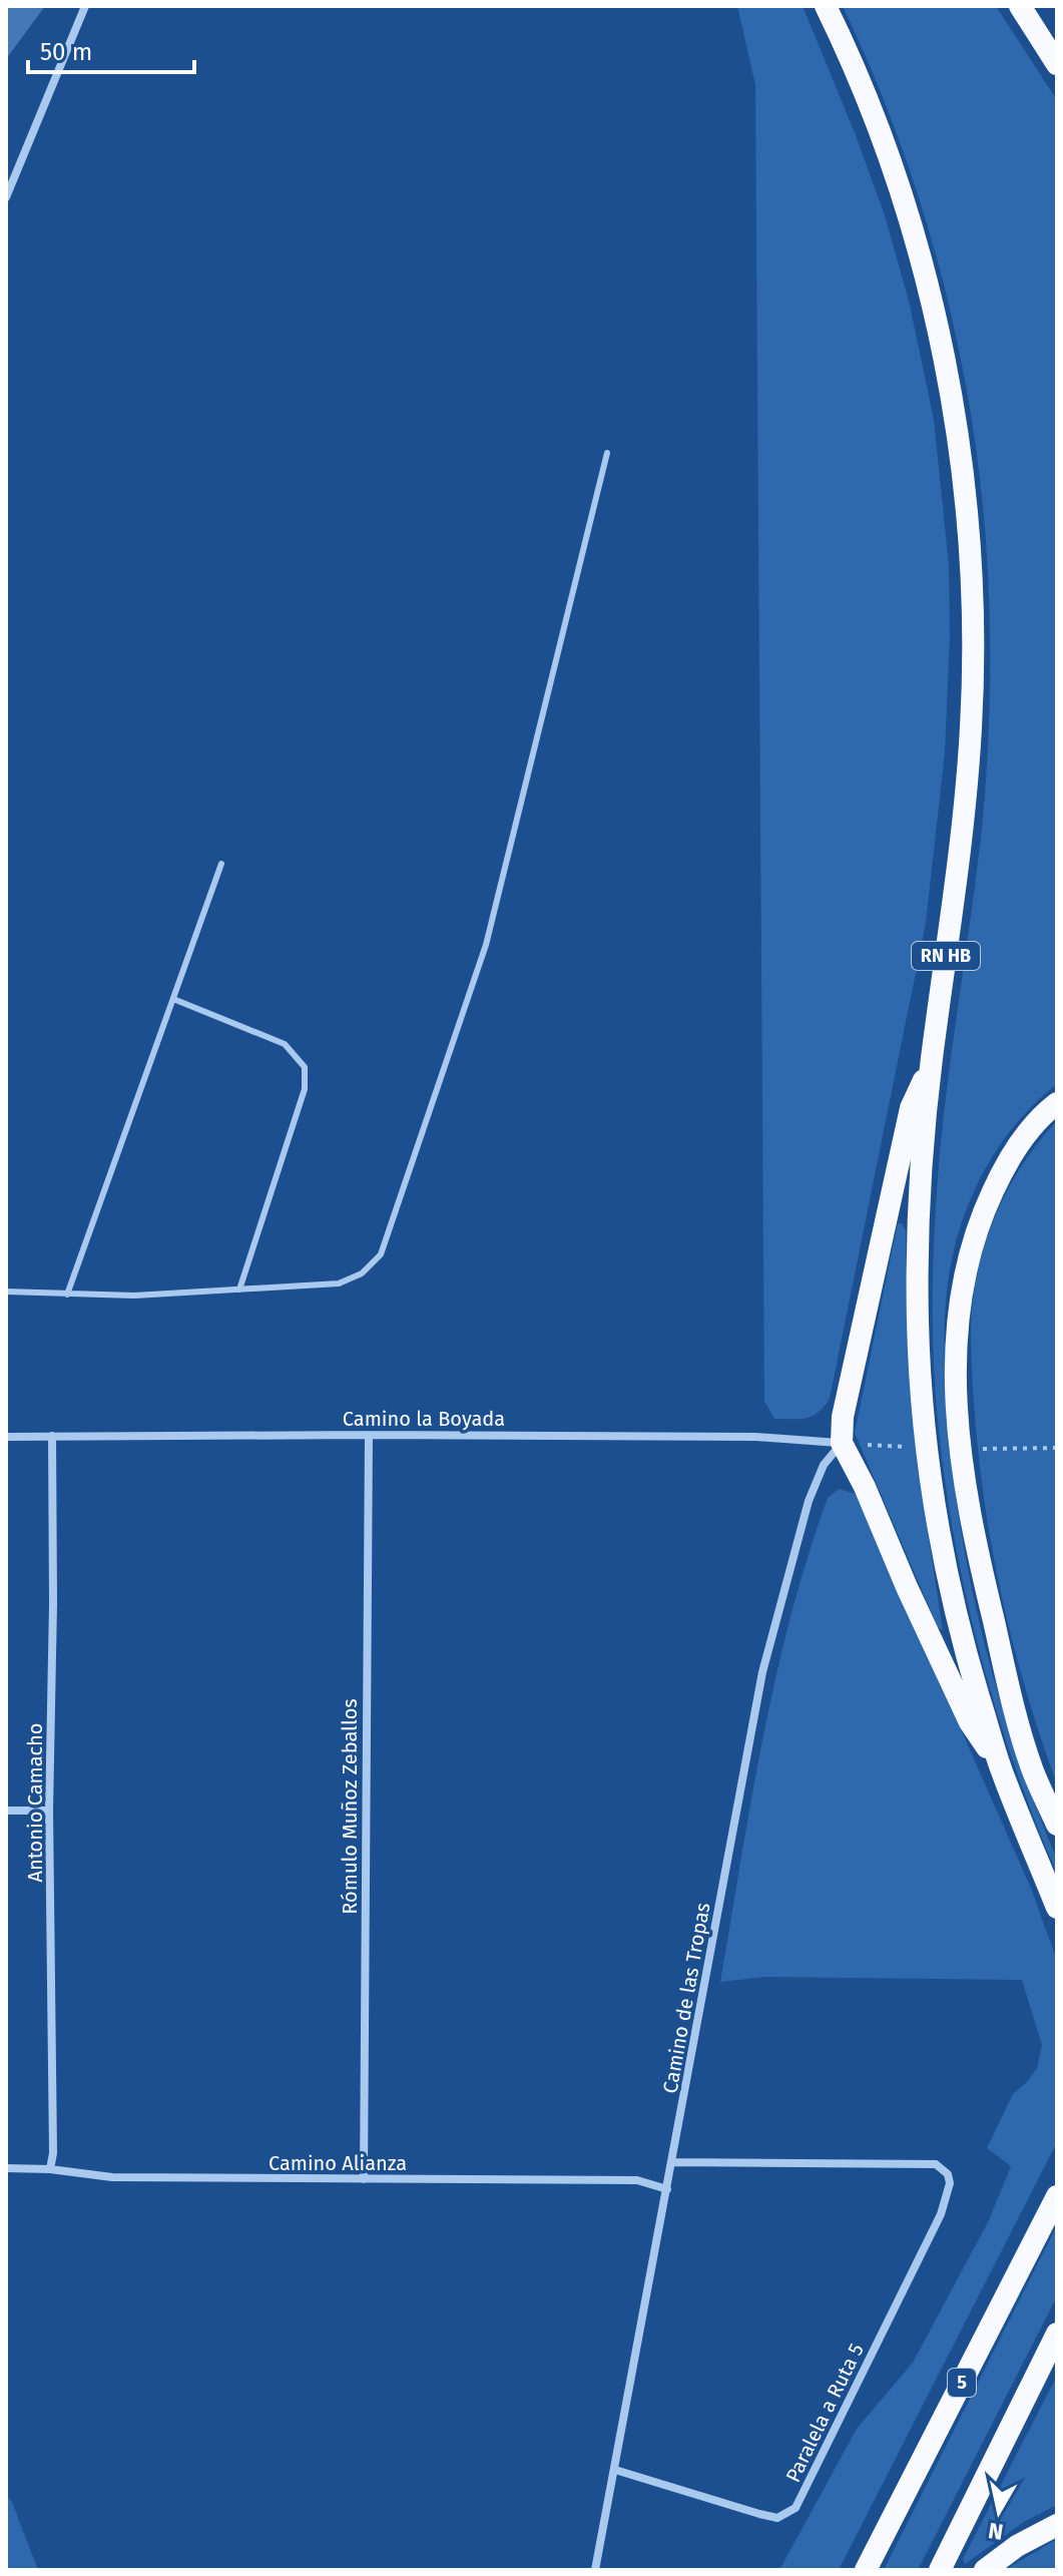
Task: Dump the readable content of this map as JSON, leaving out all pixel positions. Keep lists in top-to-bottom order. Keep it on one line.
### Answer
{"streets":{"highway":["RN HB","5"],"street":["Camino la Boyada","Antonio Camacho","Rómulo Muñoz Zeballos","Camino de las Tropas","Camino Alianza","Paralela a Ruta 5"]},"crossings":[["Camino la Boyada","Antonio Camacho"],["Camino la Boyada","Rómulo Muñoz Zeballos"],["Camino la Boyada","Camino de las Tropas"],["Antonio Camacho","Camino Alianza"],["Rómulo Muñoz Zeballos","Camino Alianza"],["Camino de las Tropas","Camino Alianza"],["Camino de las Tropas","Paralela a Ruta 5"]],"scale_bar":"50 m","north":"bottom"}
